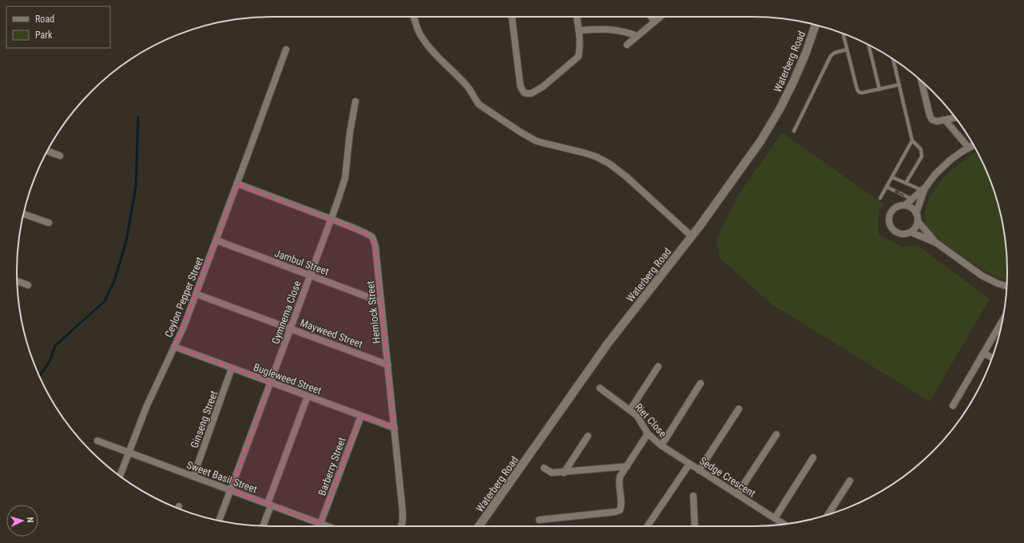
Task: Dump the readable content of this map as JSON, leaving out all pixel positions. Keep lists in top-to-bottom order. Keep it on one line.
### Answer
{"streets":{"street":["Waterberg Road","Jambul Street","Ceylon Pepper Street","Gymnema Close","Hemlock Street","Mayweed Street","Bugleweed Street","Ginseng Street","Riet Close","Barberry Street","Sweet Basil Street","Sedge Crescent"]},"crossings":[["Jambul Street","Ceylon Pepper Street"],["Jambul Street","Gymnema Close"],["Jambul Street","Hemlock Street"],["Ceylon Pepper Street","Hemlock Street"],["Ceylon Pepper Street","Mayweed Street"],["Ceylon Pepper Street","Bugleweed Street"],["Ceylon Pepper Street","Sweet Basil Street"],["Gymnema Close","Hemlock Street"],["Gymnema Close","Mayweed Street"],["Gymnema Close","Bugleweed Street"],["Gymnema Close","Sweet Basil Street"],["Hemlock Street","Mayweed Street"],["Hemlock Street","Bugleweed Street"],["Bugleweed Street","Ginseng Street"],["Bugleweed Street","Barberry Street"],["Ginseng Street","Sweet Basil Street"],["Riet Close","Sedge Crescent"],["Barberry Street","Sweet Basil Street"]],"legend":["Road","Park"],"north":"right"}
